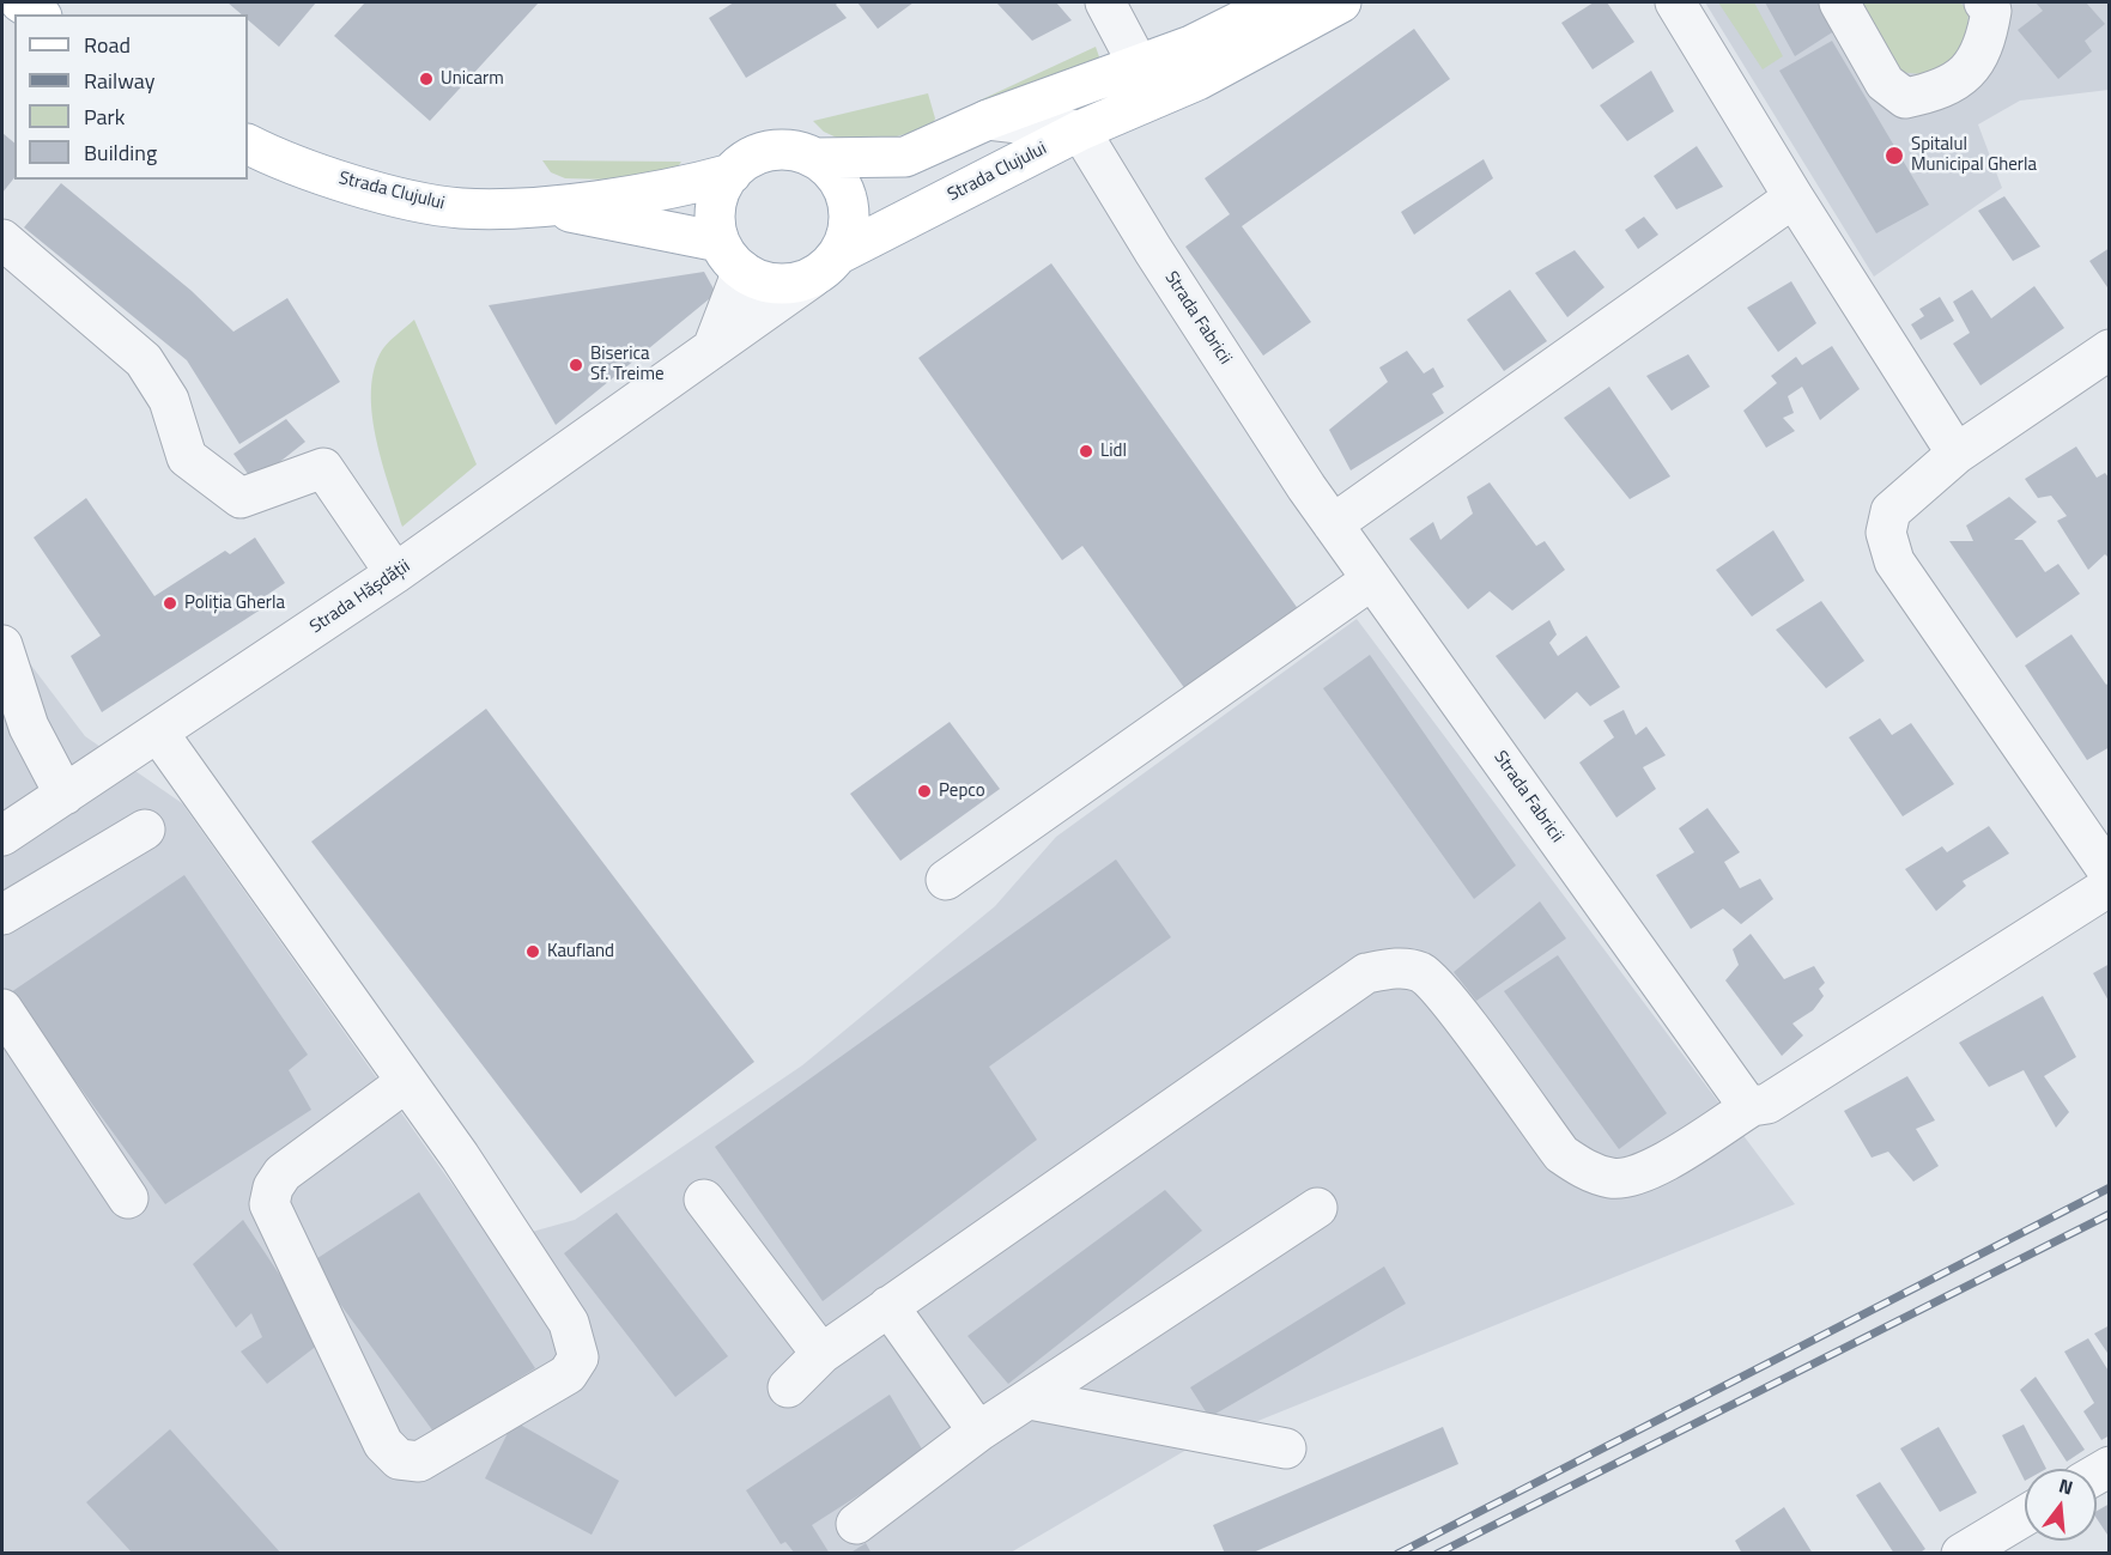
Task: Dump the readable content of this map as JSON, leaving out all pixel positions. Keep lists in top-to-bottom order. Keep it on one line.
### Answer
{"streets":{"main road":["Strada Clujului"],"street":["Strada Fabricii","Strada Hășdății"]},"crossings":[["Strada Clujului","Strada Fabricii"],["Strada Clujului","Strada Hășdății"]],"places":["Unicarm","Spitalul Municipal Gherla","Biserica Sf. Treime","Lidl","Poliția Gherla","Pepco","Kaufland"],"legend":["Road","Railway","Park","Building"],"north":"top"}
